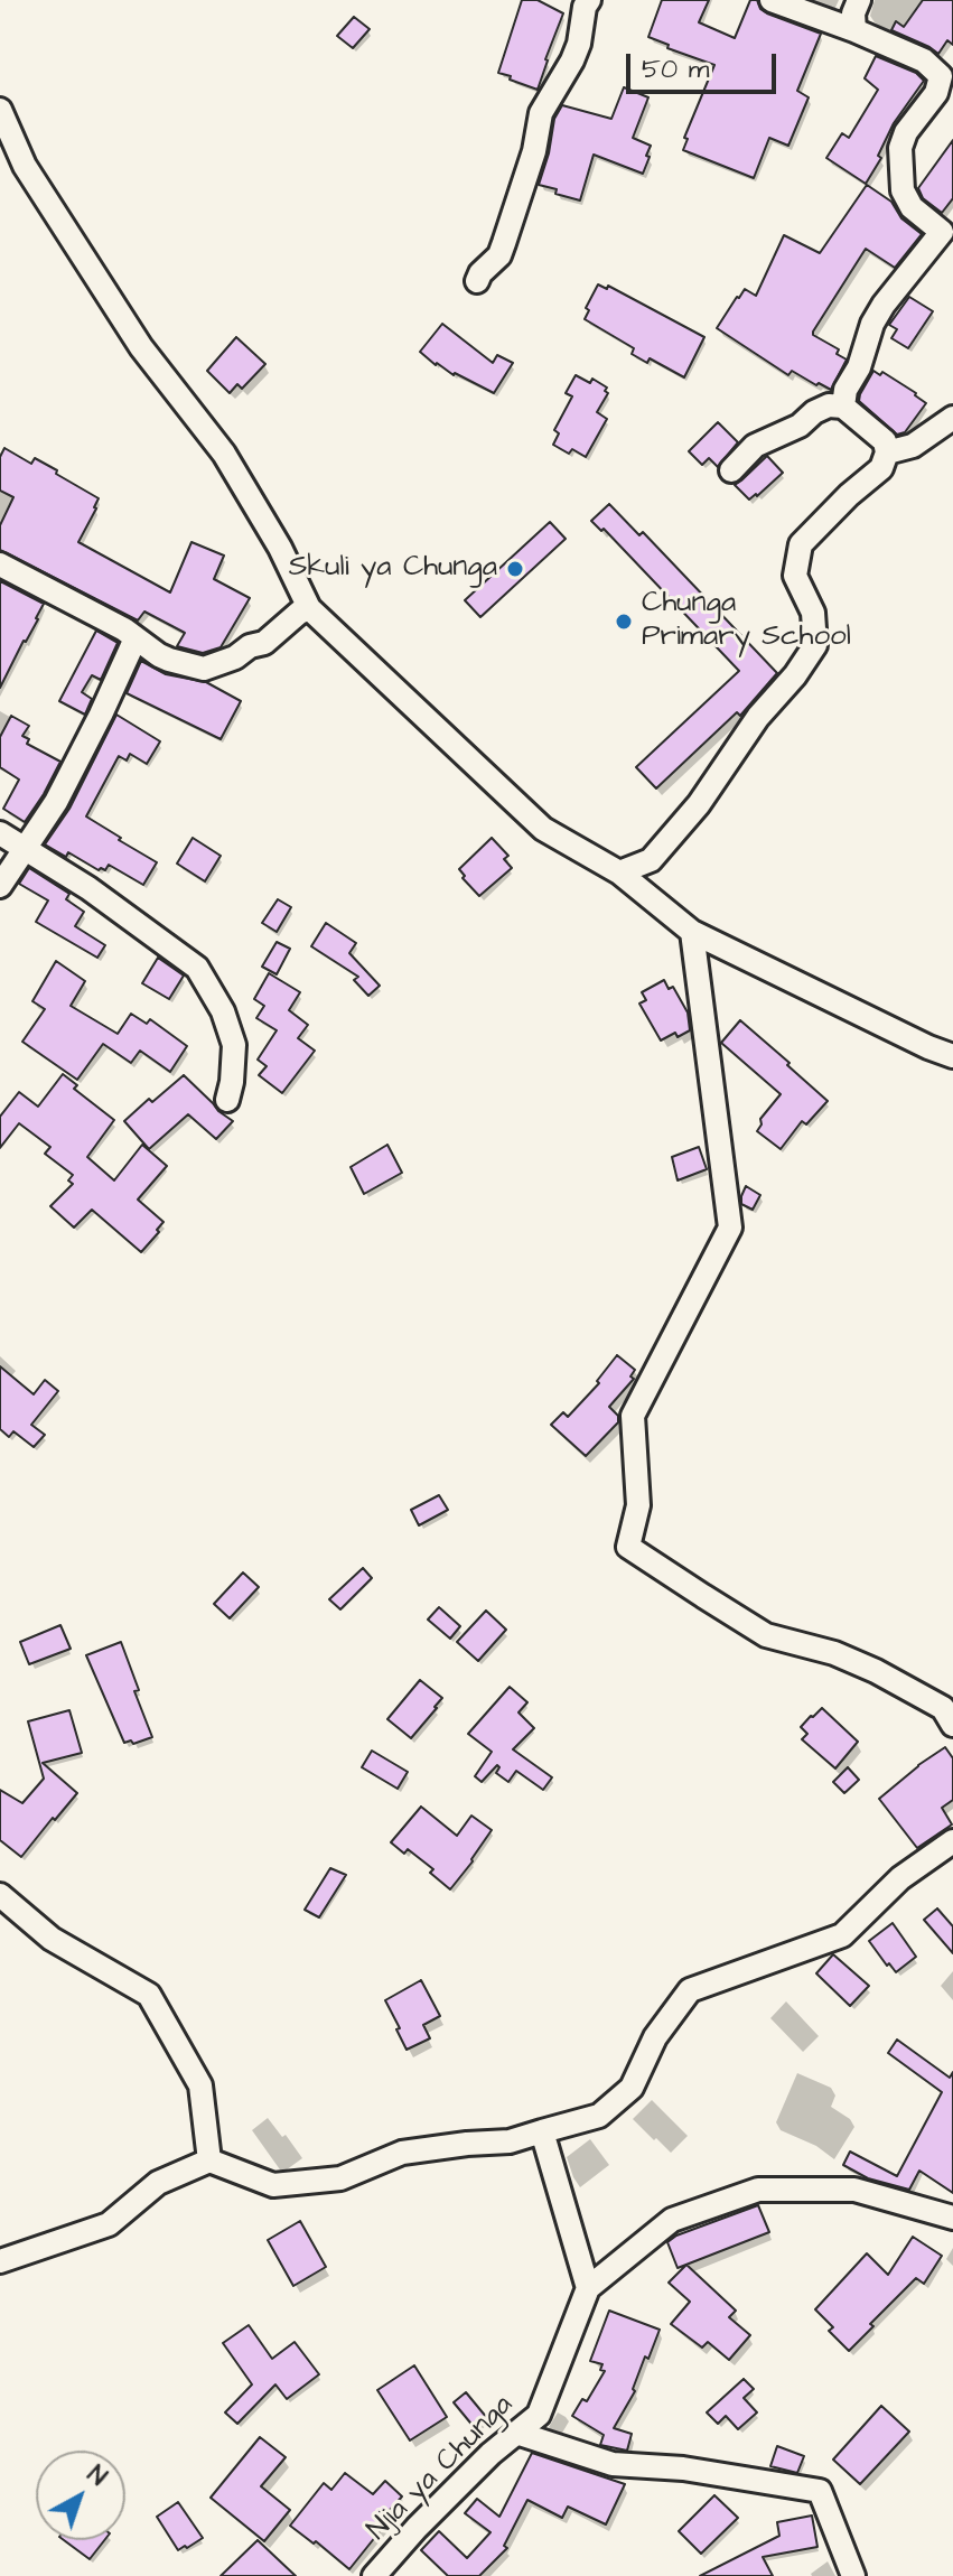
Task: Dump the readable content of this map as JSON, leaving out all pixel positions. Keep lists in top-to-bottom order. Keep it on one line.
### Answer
{"streets":{"street":["Njia ya Chunga"]},"places":["Skuli ya Chunga","Chunga Primary School"],"scale_bar":"50 m","north":"top right"}
